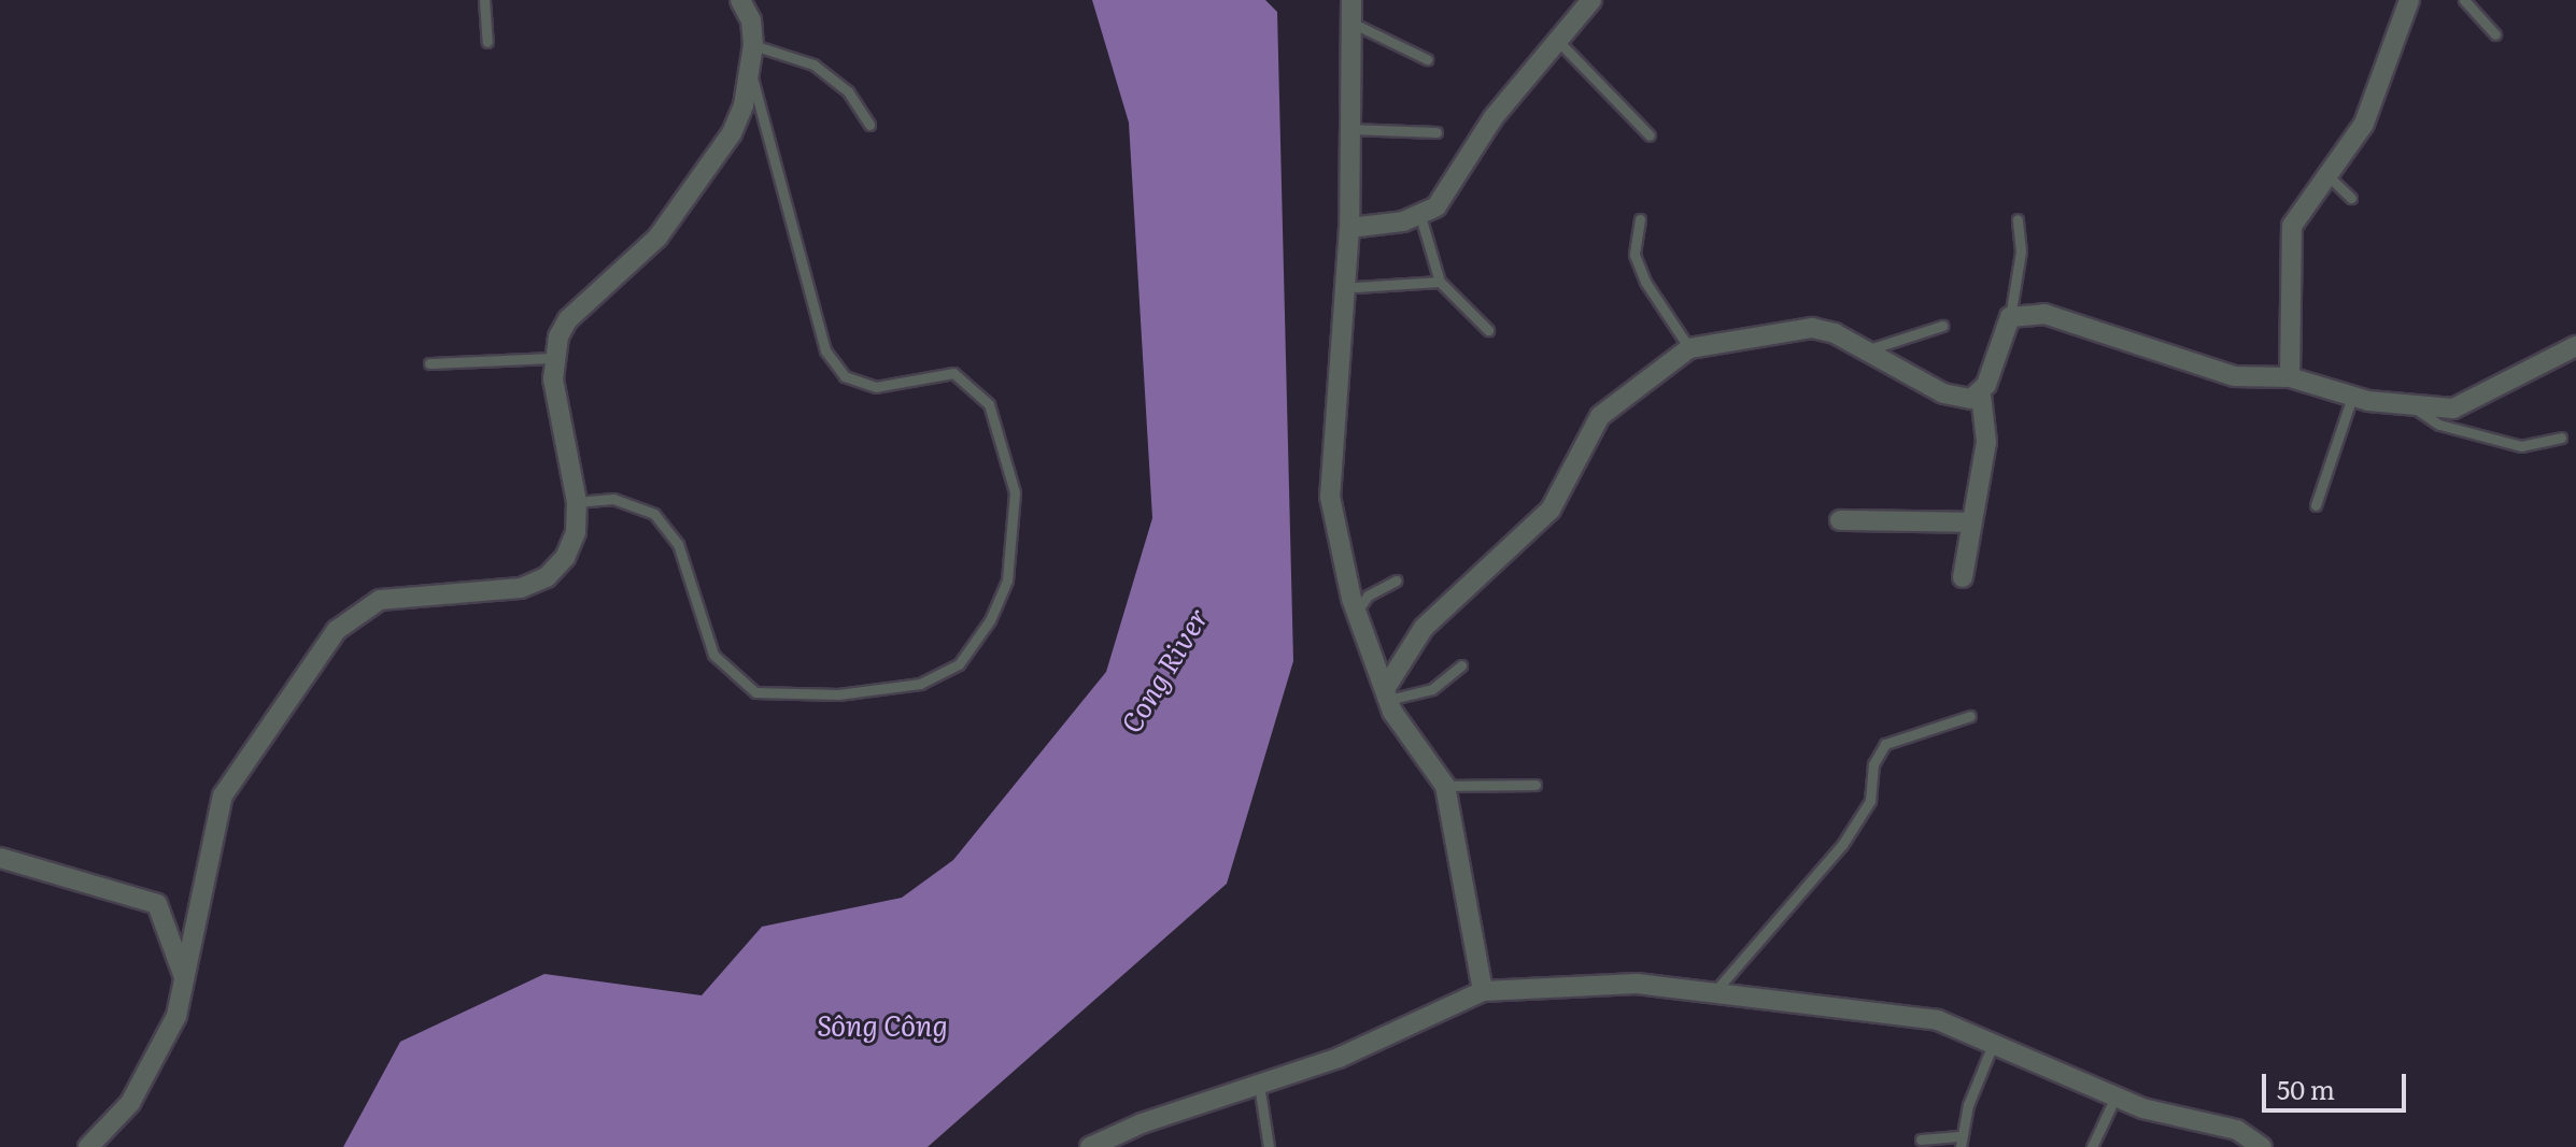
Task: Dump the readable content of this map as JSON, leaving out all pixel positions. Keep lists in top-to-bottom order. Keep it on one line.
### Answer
{"water":["Cong River","Sông Công"],"scale_bar":"50 m"}
